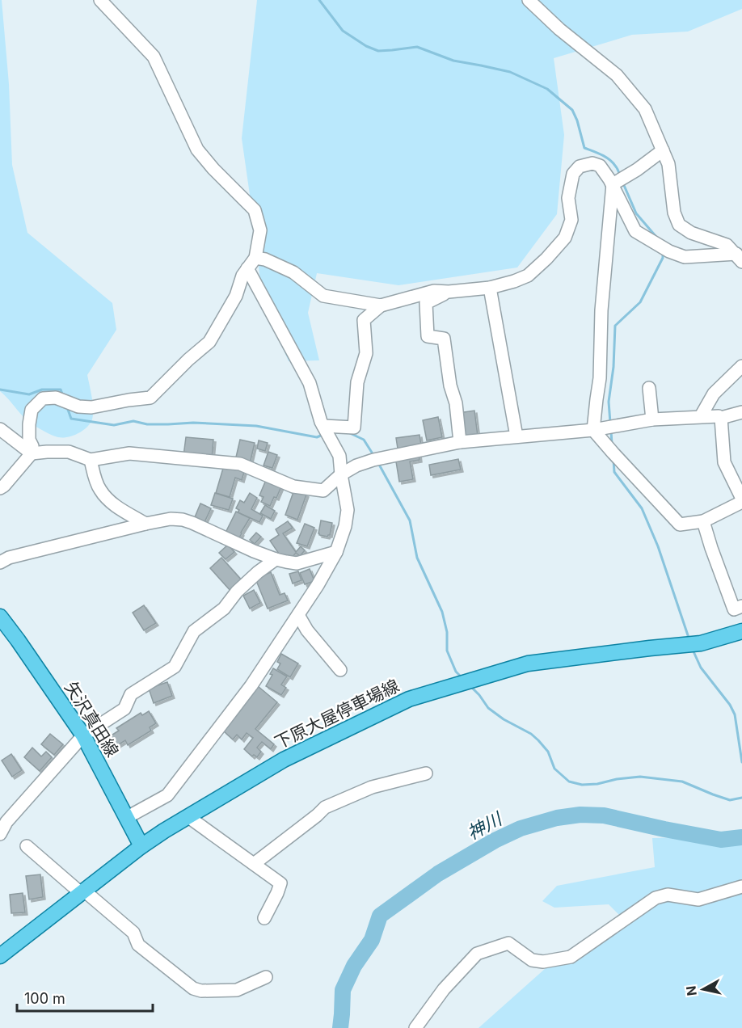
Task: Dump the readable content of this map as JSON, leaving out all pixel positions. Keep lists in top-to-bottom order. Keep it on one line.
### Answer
{"streets":{"main road":["下原大屋停車場線","矢沢真田線"]},"crossings":[["下原大屋停車場線","矢沢真田線"]],"water":["神川"],"scale_bar":"100 m","north":"left"}
